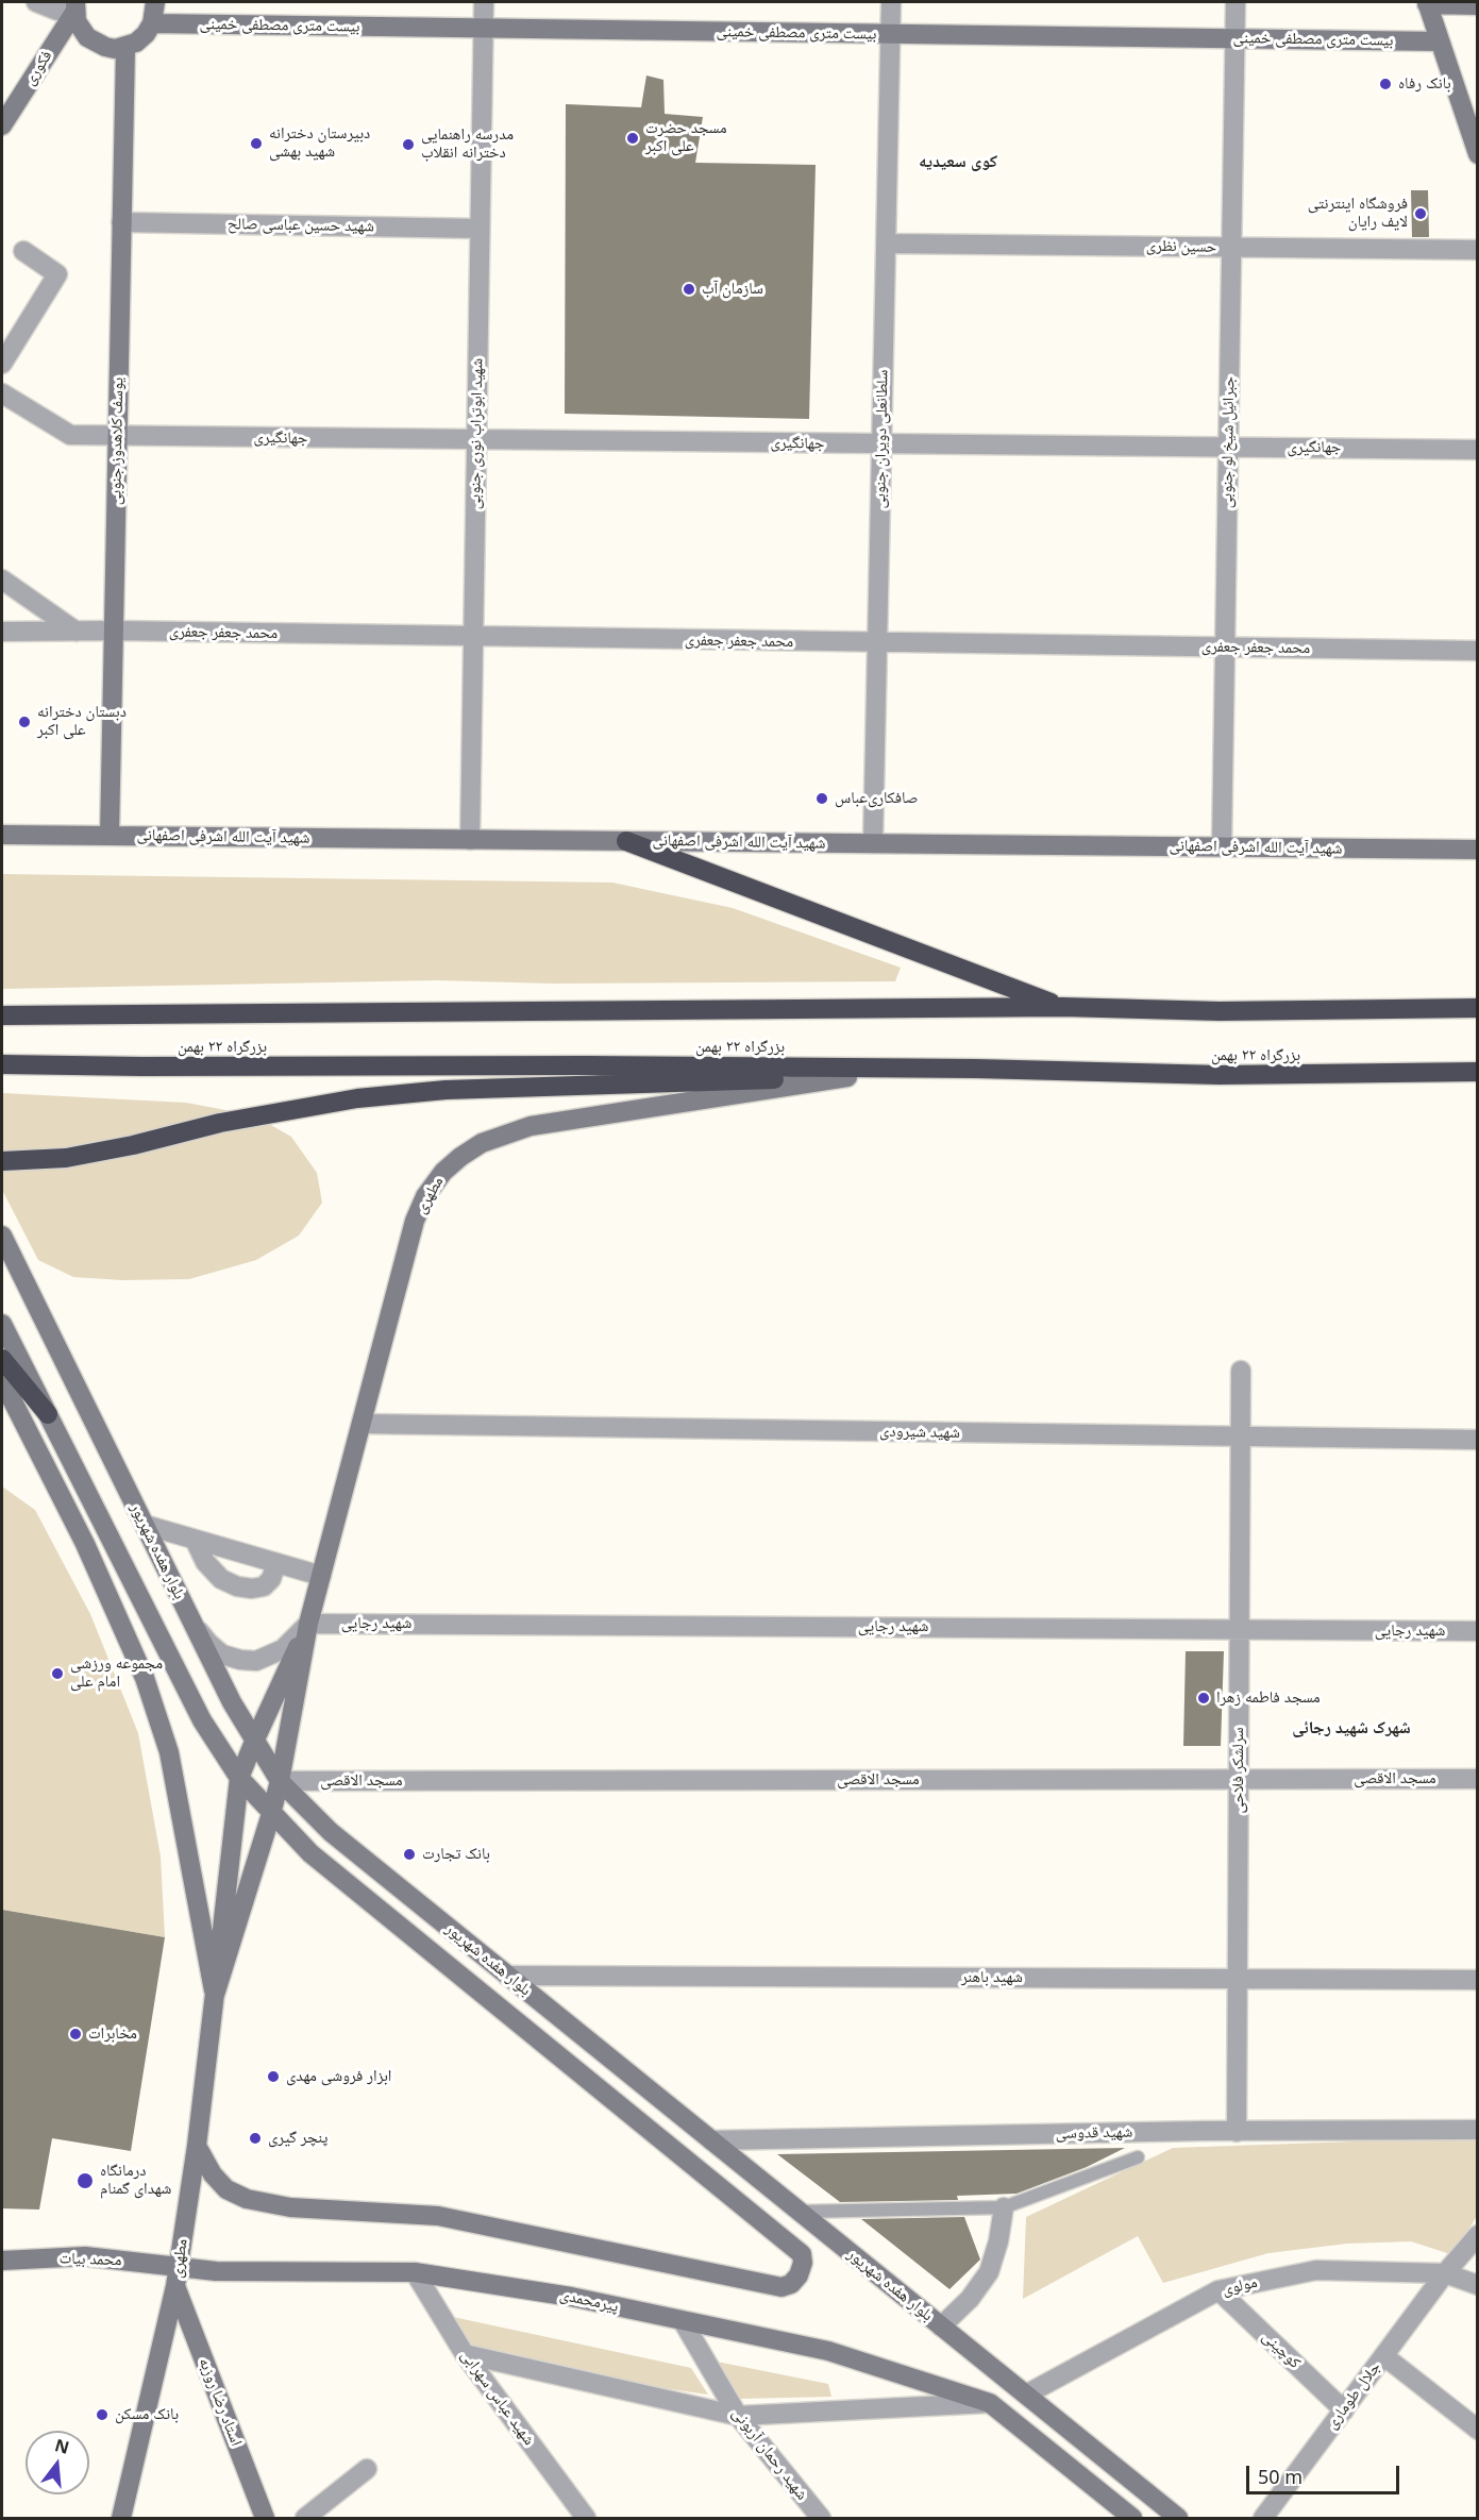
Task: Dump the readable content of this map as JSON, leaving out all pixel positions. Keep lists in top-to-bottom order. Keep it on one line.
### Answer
{"streets":{"highway":["بزرگراه ۲۲ بهمن"],"main road":["بیست متری مصطفی خمینی","فکوری","یوسف کلاهدوز جنوبی","شهید آیت الله اشرفی اصفهانی","مطهری","بلوار هفده شهریور","محمد بیات","پیرمحمدی","استاد رضا روزبه"],"street":["شهید حسین عباسی صالح","حسین نظری","شهید ابوتراب نوری جنوبی","جهانگیری","سلطانعلی دویران جنوبی","جبرائیل شیخ لو جنوبی","محمد جعفر جعفری","شهید شیرودی","شهید رجایی","سرلشکر فلاحی","مسجد الاقصی","شهید باهنر","شهید قدوسی","مولوی","کوچینی","جلال طوماری","شهید عباس سهرابی","شهید رحمان آربونی"]},"crossings":[["بیست متری مصطفی خمینی","شهید ابوتراب نوری جنوبی"],["بیست متری مصطفی خمینی","سلطانعلی دویران جنوبی"],["بیست متری مصطفی خمینی","جبرائیل شیخ لو جنوبی"],["شهید حسین عباسی صالح","شهید ابوتراب نوری جنوبی"],["شهید حسین عباسی صالح","یوسف کلاهدوز جنوبی"],["حسین نظری","سلطانعلی دویران جنوبی"],["حسین نظری","جبرائیل شیخ لو جنوبی"],["شهید ابوتراب نوری جنوبی","جهانگیری"],["شهید ابوتراب نوری جنوبی","محمد جعفر جعفری"],["شهید ابوتراب نوری جنوبی","شهید آیت الله اشرفی اصفهانی"],["جهانگیری","سلطانعلی دویران جنوبی"],["جهانگیری","یوسف کلاهدوز جنوبی"],["جهانگیری","جبرائیل شیخ لو جنوبی"],["سلطانعلی دویران جنوبی","محمد جعفر جعفری"],["سلطانعلی دویران جنوبی","شهید آیت الله اشرفی اصفهانی"],["یوسف کلاهدوز جنوبی","محمد جعفر جعفری"],["یوسف کلاهدوز جنوبی","شهید آیت الله اشرفی اصفهانی"],["جبرائیل شیخ لو جنوبی","محمد جعفر جعفری"],["جبرائیل شیخ لو جنوبی","شهید آیت الله اشرفی اصفهانی"],["مطهری","شهید شیرودی"],["مطهری","بلوار هفده شهریور"],["مطهری","شهید رجایی"],["مطهری","محمد بیات"],["مطهری","پیرمحمدی"],["مطهری","استاد رضا روزبه"],["شهید شیرودی","سرلشکر فلاحی"],["بلوار هفده شهریور","مسجد الاقصی"],["بلوار هفده شهریور","شهید باهنر"],["بلوار هفده شهریور","شهید قدوسی"],["بلوار هفده شهریور","مولوی"],["شهید رجایی","سرلشکر فلاحی"],["سرلشکر فلاحی","مسجد الاقصی"],["سرلشکر فلاحی","شهید باهنر"],["سرلشکر فلاحی","شهید قدوسی"],["محمد بیات","پیرمحمدی"],["مولوی","کوچینی"],["مولوی","جلال طوماری"],["پیرمحمدی","شهید عباس سهرابی"],["پیرمحمدی","شهید رحمان آربونی"],["کوچینی","جلال طوماری"]],"districts":["کوی سعیدیه","شهرک شهید رجائی"],"places":["بانک رفاه","مسجد حضرت علی اکبر","دبیرستان دخترانه شهید بهشی","مدرسه راهنمایی دخترانه انقلاب","فروشگاه اینترنتی لایف رایان","سازمان آب","دبستان دخترانه علی اکبر","صافکاری‌عباس","مجموعه ورزشی امام علی","مسجد فاطمه زهرا","بانک تجارت","مخابرات","ابزار فروشی مهدی","پنچر گیری","درمانگاه شهدای گمنام","بانک مسکن"],"scale_bar":"50 m","north":"top"}
